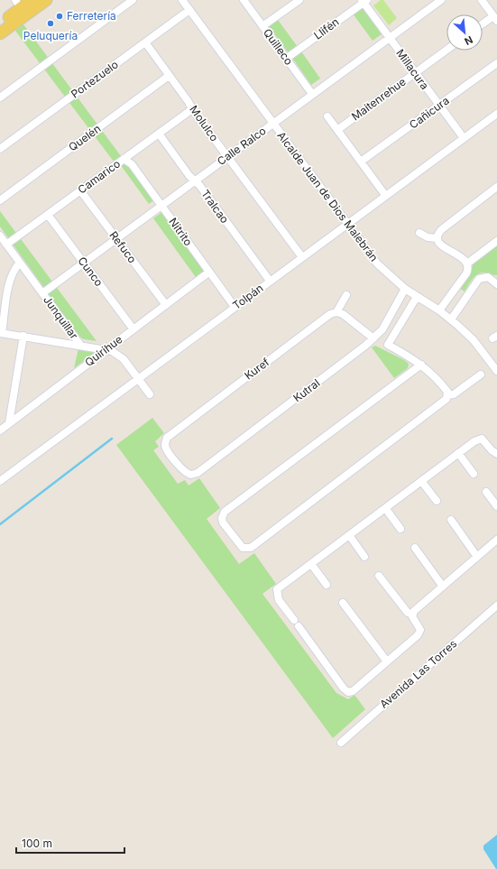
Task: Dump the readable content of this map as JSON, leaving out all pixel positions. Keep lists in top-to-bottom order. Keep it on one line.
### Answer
{"streets":{"street":["Llifén","Quilleco","Millacura","Portezuelo","Maitenrehue","Cañicura","Molulco","Quelén","Calle Ralco","Camarico","Alcalde Juan de Dios Malebrán","Tralcao","Nitrito","Refuco","Cunco","Tolpán","Junquillar","Quirihue","Kuref","Kutral","Avenida Las Torres"]},"crossings":[["Llifén","Quilleco"],["Llifén","Millacura"],["Quilleco","Calle Ralco"],["Millacura","Maitenrehue"],["Millacura","Cañicura"],["Millacura","Calle Ralco"],["Millacura","Tolpán"],["Portezuelo","Molulco"],["Portezuelo","Alcalde Juan de Dios Malebrán"],["Molulco","Quelén"],["Molulco","Calle Ralco"],["Molulco","Camarico"],["Molulco","Tolpán"],["Calle Ralco","Alcalde Juan de Dios Malebrán"],["Calle Ralco","Tralcao"],["Calle Ralco","Nitrito"],["Calle Ralco","Refuco"],["Calle Ralco","Cunco"],["Calle Ralco","Junquillar"],["Camarico","Tralcao"],["Camarico","Nitrito"],["Camarico","Refuco"],["Camarico","Cunco"],["Camarico","Junquillar"],["Alcalde Juan de Dios Malebrán","Tolpán"],["Alcalde Juan de Dios Malebrán","Kutral"],["Tralcao","Tolpán"],["Nitrito","Tolpán"],["Nitrito","Quirihue"],["Refuco","Quirihue"],["Cunco","Quirihue"],["Tolpán","Junquillar"],["Junquillar","Quirihue"],["Kuref","Kutral"]],"places":["Ferretería","Peluquería"],"scale_bar":"100 m","north":"bottom right"}
